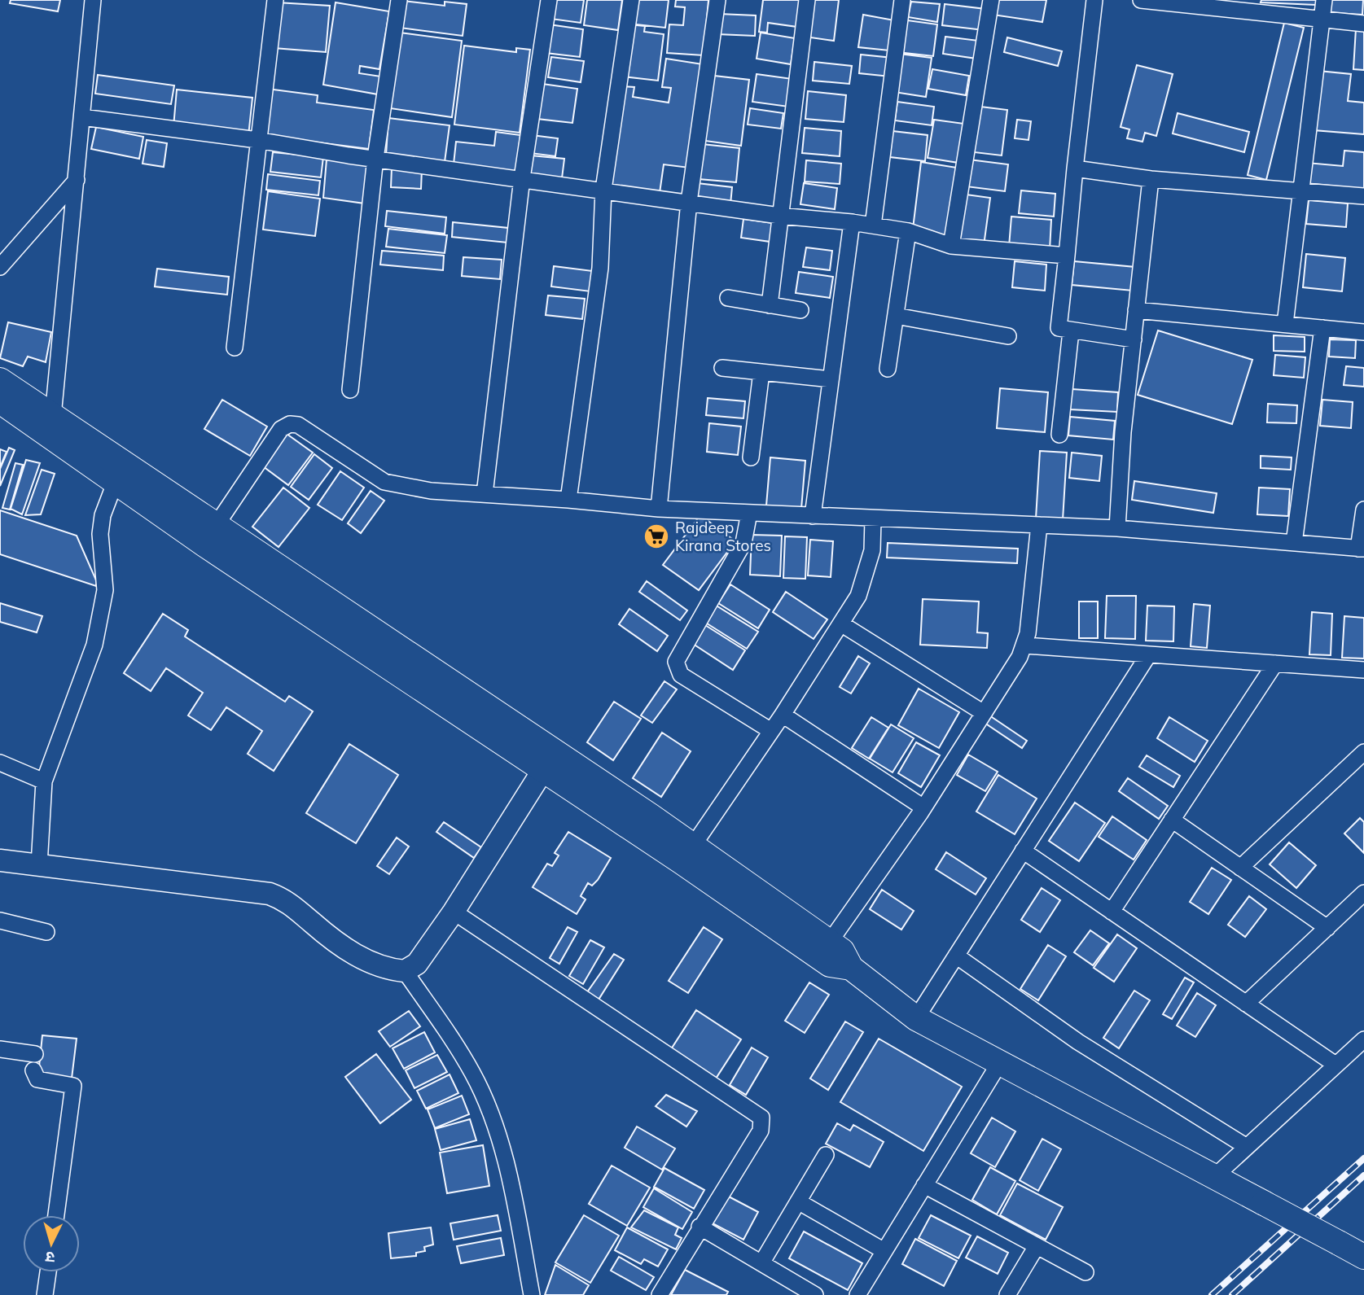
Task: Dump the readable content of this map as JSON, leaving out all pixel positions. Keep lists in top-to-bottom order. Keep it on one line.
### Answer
{"places":{"supermarket":["Rajdeep Kirana Stores"]},"north":"bottom"}
